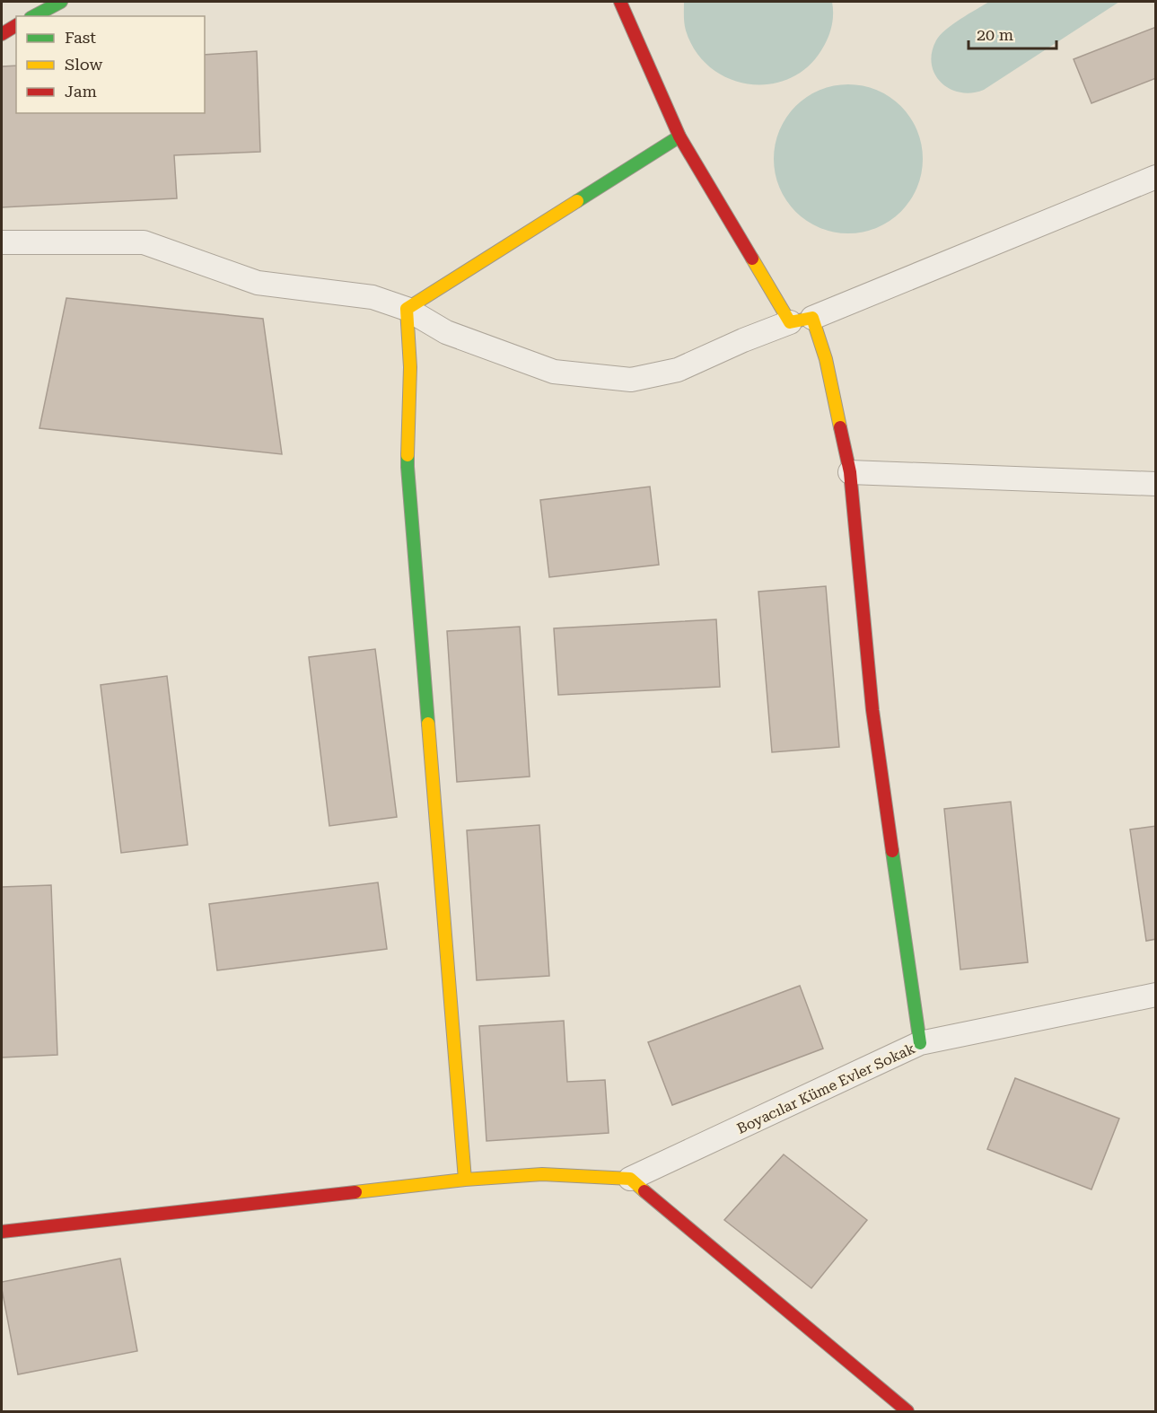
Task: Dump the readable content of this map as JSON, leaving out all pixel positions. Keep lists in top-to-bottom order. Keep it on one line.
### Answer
{"streets":{"street":["Boyacılar Küme Evler Sokak"]},"legend":["Fast","Slow","Jam"],"scale_bar":"20 m"}
